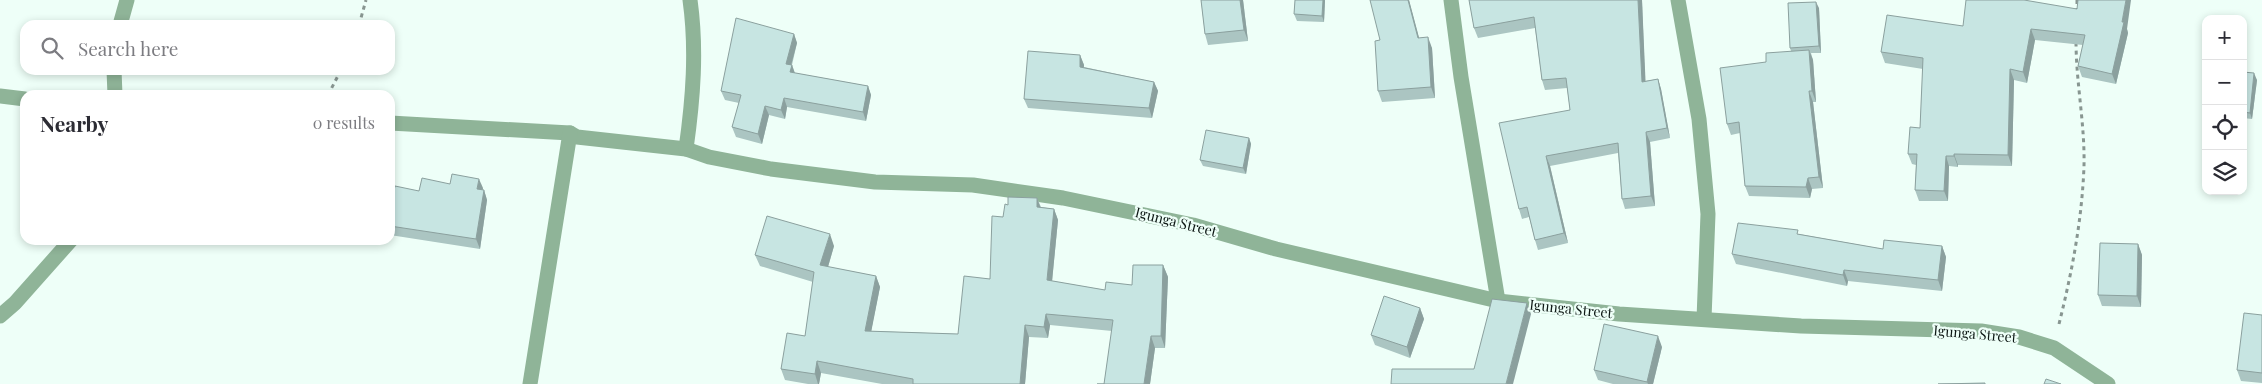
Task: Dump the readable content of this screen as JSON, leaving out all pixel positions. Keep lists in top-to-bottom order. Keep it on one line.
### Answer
{"streets":{"street":["Igunga Street"]},"page":{"map_buttons":["+","−"],"search":"Search here","heading":["Nearby","0 results"]}}
